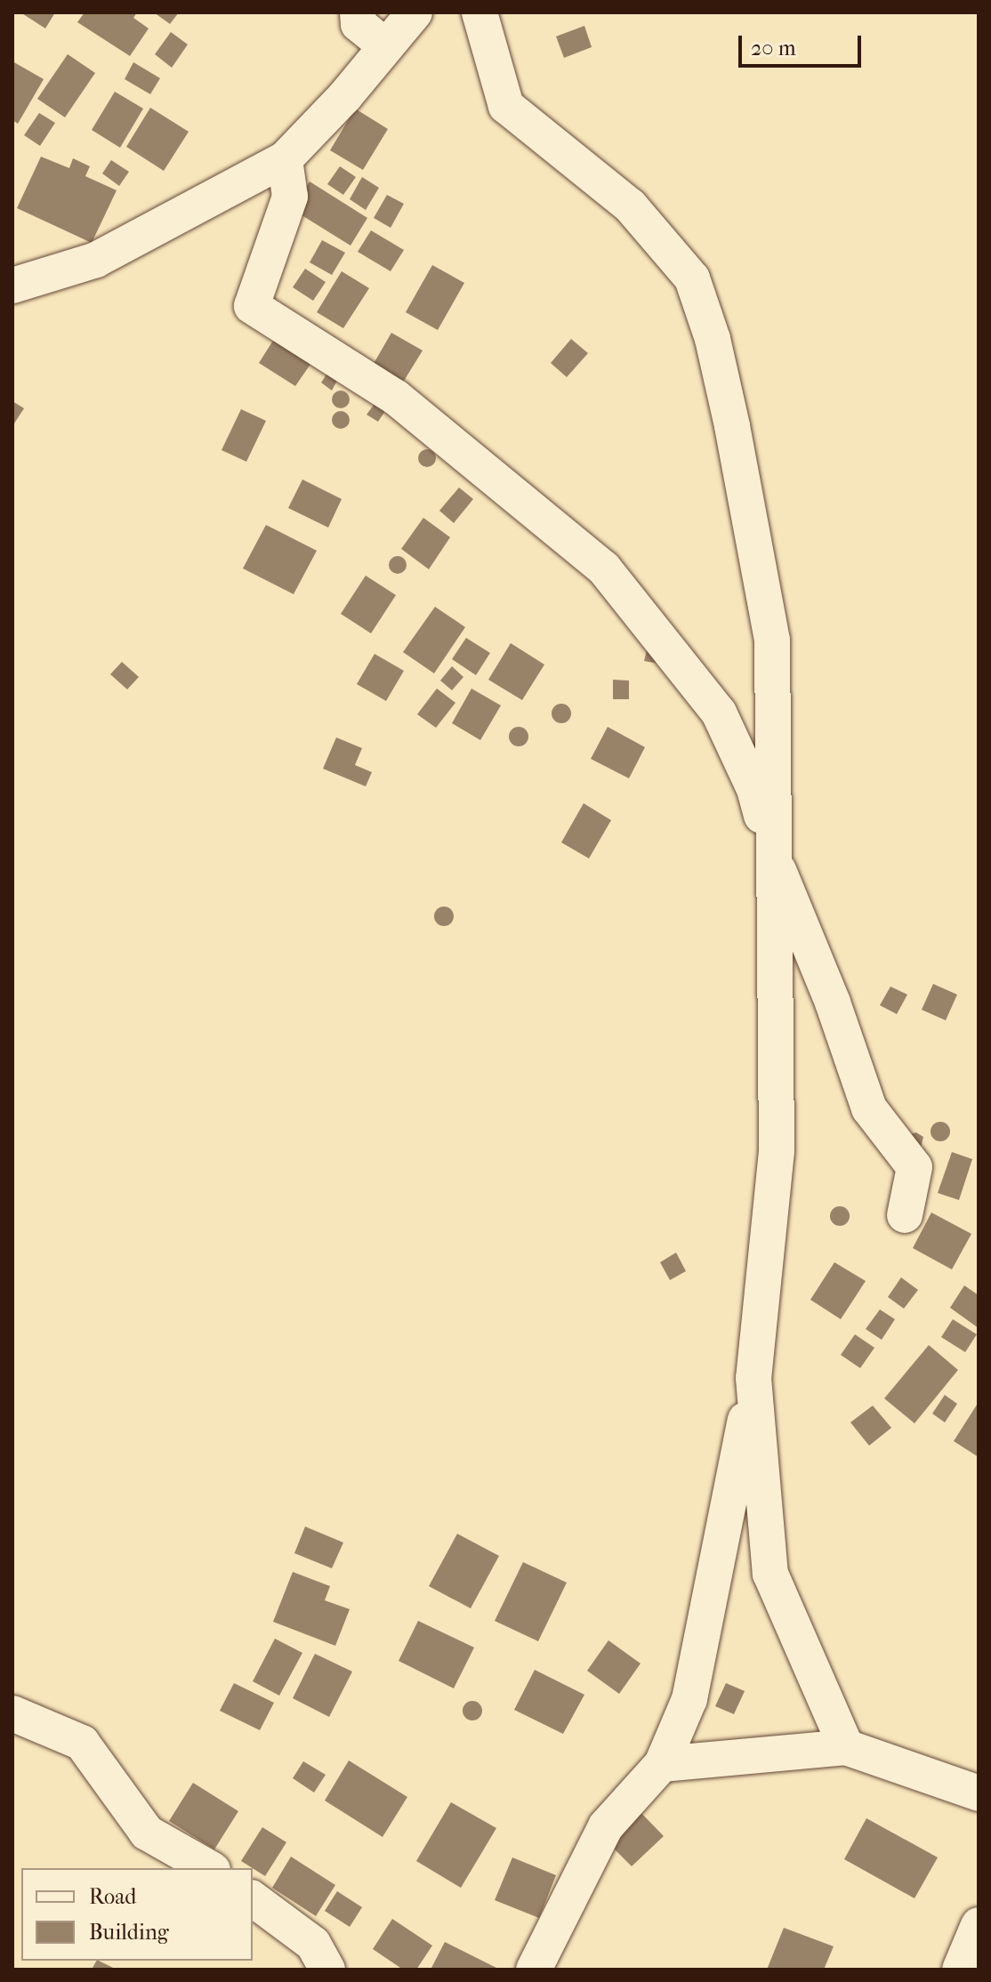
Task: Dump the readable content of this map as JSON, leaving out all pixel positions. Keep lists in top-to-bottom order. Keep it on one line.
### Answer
{"legend":["Road","Building"],"scale_bar":"20 m"}
